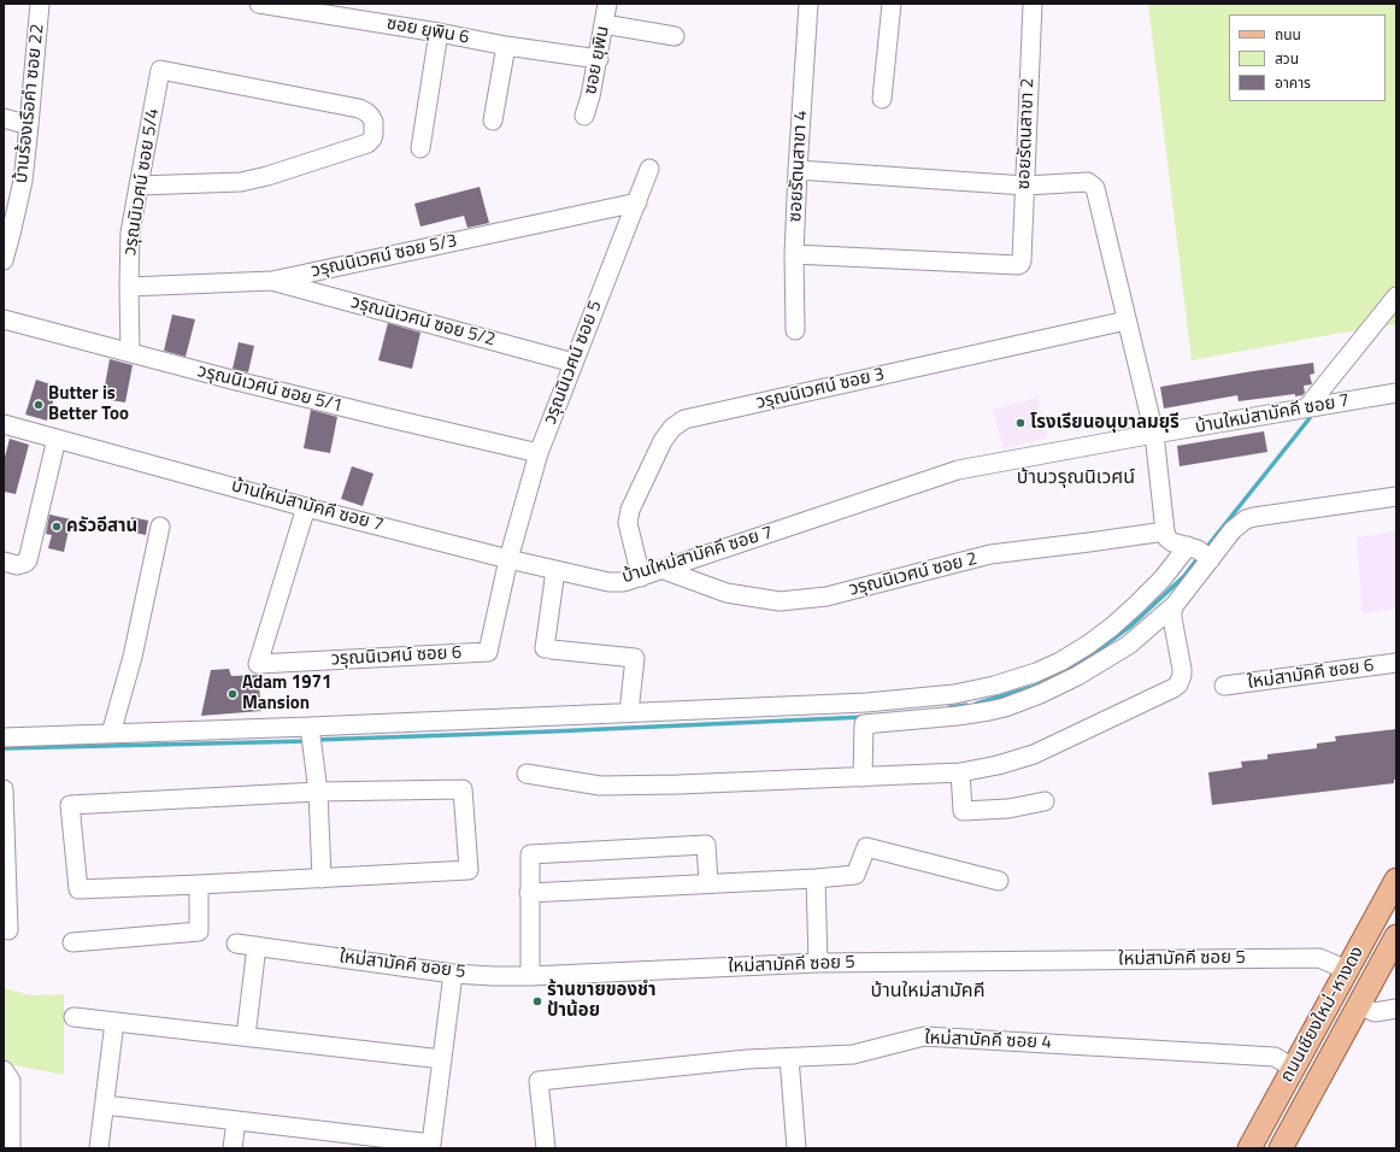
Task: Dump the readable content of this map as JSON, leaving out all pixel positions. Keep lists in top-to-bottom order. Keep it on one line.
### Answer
{"streets":{"main road":["ถนนเชียงใหม่-หางดง"],"street":["ซอย ยุพิน 6","ซอย ยุพิน","บ้านร้องเรือคำ ซอย 22","ซอยรัตนสาขา 2","ซอยรัตนสาขา 4","วรุณนิเวศน์ ซอย 5/4","วรุณนิเวศน์ ซอย 5/3","วรุณนิเวศน์ ซอย 5/2","วรุณนิเวศน์ ซอย 5","วรุณนิเวศน์ ซอย 5/1","วรุณนิเวศน์ ซอย 3","บ้านใหม่สามัคคี ซอย 7","วรุณนิเวศน์ ซอย 2","วรุณนิเวศน์ ซอย 6","ใหม่สามัคคี ซอย 6","ใหม่สามัคคี ซอย 5","ใหม่สามัคคี ซอย 4"]},"crossings":[["ซอย ยุพิน 6","ซอย ยุพิน"],["ซอยรัตนสาขา 2","ซอยรัตนสาขา 4"],["วรุณนิเวศน์ ซอย 5/4","วรุณนิเวศน์ ซอย 5/3"],["วรุณนิเวศน์ ซอย 5/4","วรุณนิเวศน์ ซอย 5/1"],["วรุณนิเวศน์ ซอย 5/3","วรุณนิเวศน์ ซอย 5/2"],["วรุณนิเวศน์ ซอย 5/3","วรุณนิเวศน์ ซอย 5"],["วรุณนิเวศน์ ซอย 5/2","วรุณนิเวศน์ ซอย 5"],["วรุณนิเวศน์ ซอย 5","วรุณนิเวศน์ ซอย 5/1"],["วรุณนิเวศน์ ซอย 5","บ้านใหม่สามัคคี ซอย 7"],["วรุณนิเวศน์ ซอย 5","วรุณนิเวศน์ ซอย 6"],["วรุณนิเวศน์ ซอย 3","บ้านใหม่สามัคคี ซอย 7"],["บ้านใหม่สามัคคี ซอย 7","วรุณนิเวศน์ ซอย 2"],["บ้านใหม่สามัคคี ซอย 7","วรุณนิเวศน์ ซอย 6"],["ใหม่สามัคคี ซอย 5","ถนนเชียงใหม่-หางดง"],["ถนนเชียงใหม่-หางดง","ใหม่สามัคคี ซอย 4"]],"districts":["บ้านวรุณนิเวศน์","บ้านใหม่สามัคคี"],"places":["Butter is Better Too","โรงเรียนอนุบาลมยุรี","ครัวอีสาน","Adam 1971 Mansion","ร้านขายของชำ ป้าน้อย"],"legend":["ถนน","สวน","อาคาร"]}
